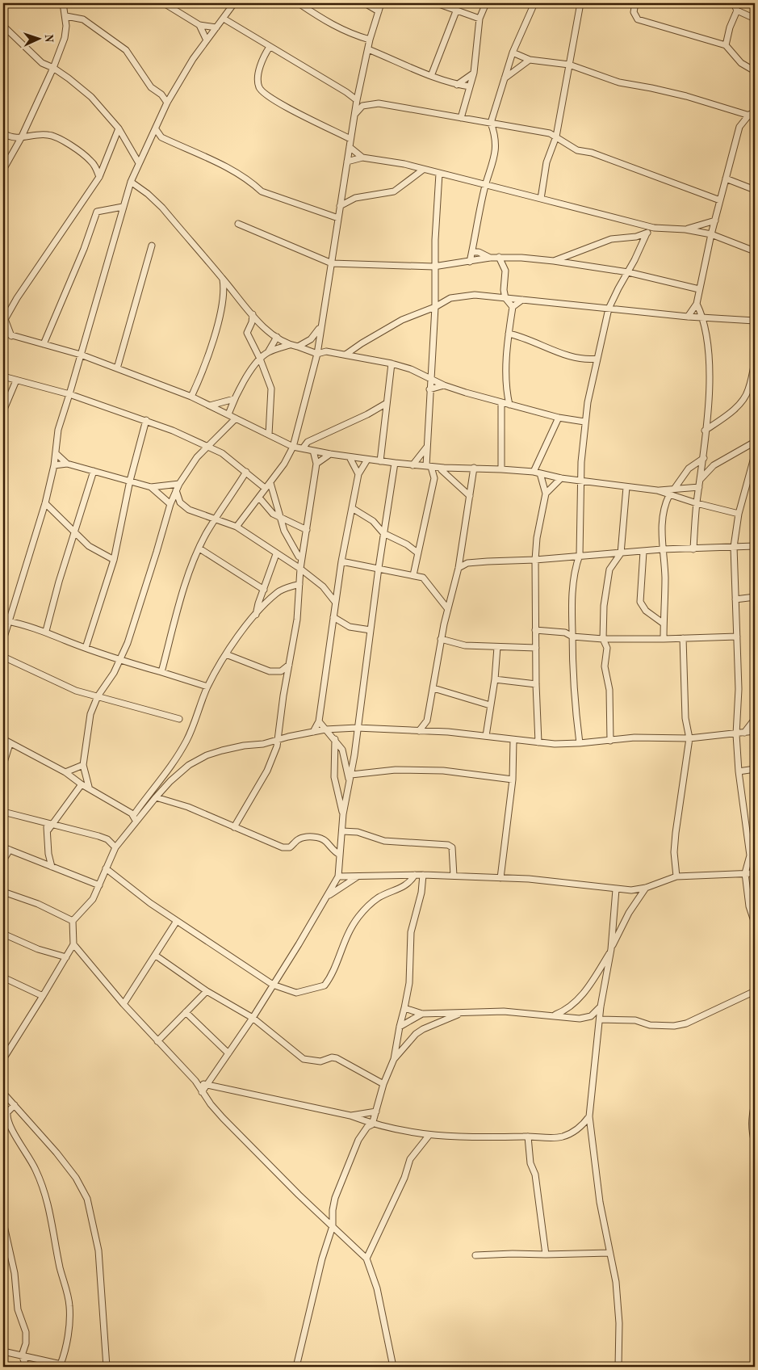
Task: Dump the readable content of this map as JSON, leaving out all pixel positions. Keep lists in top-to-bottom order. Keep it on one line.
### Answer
{"north":"right"}
